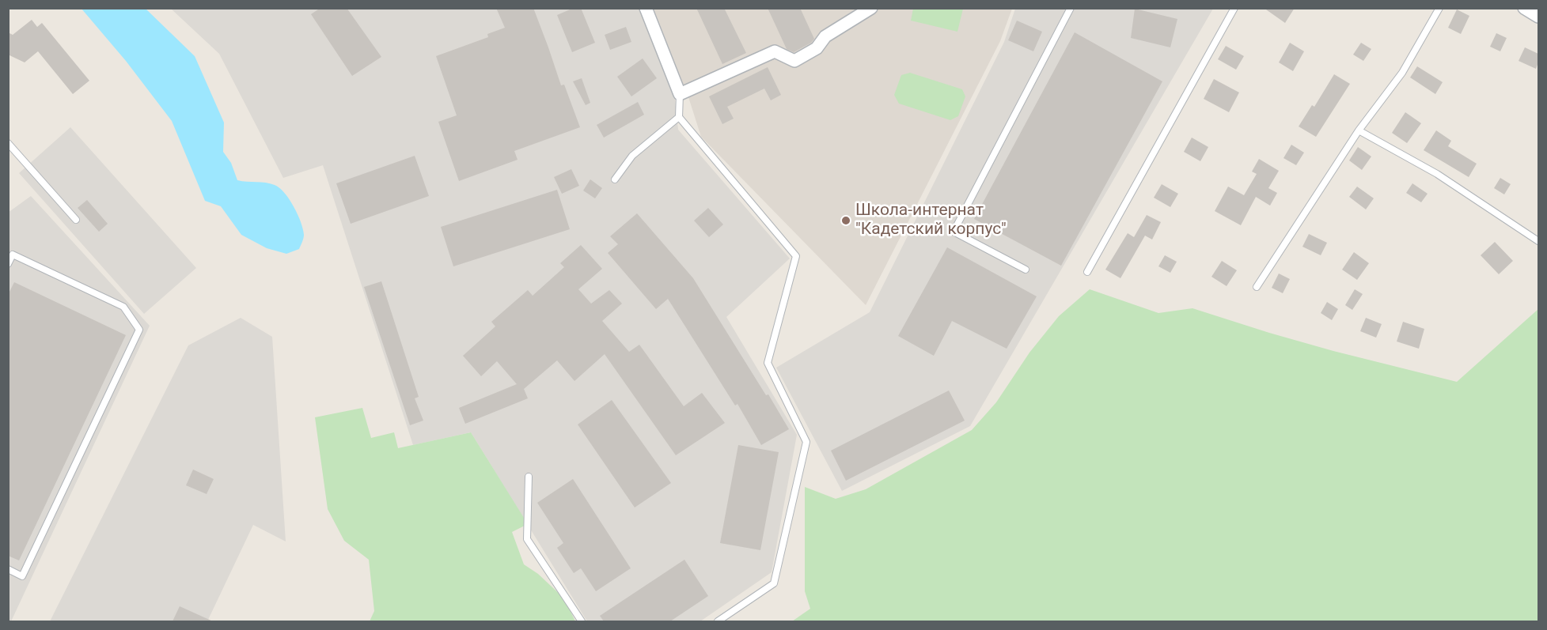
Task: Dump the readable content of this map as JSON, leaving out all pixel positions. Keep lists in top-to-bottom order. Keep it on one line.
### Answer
{"places":["Школа-интернат \"Кадетский корпус\""]}
